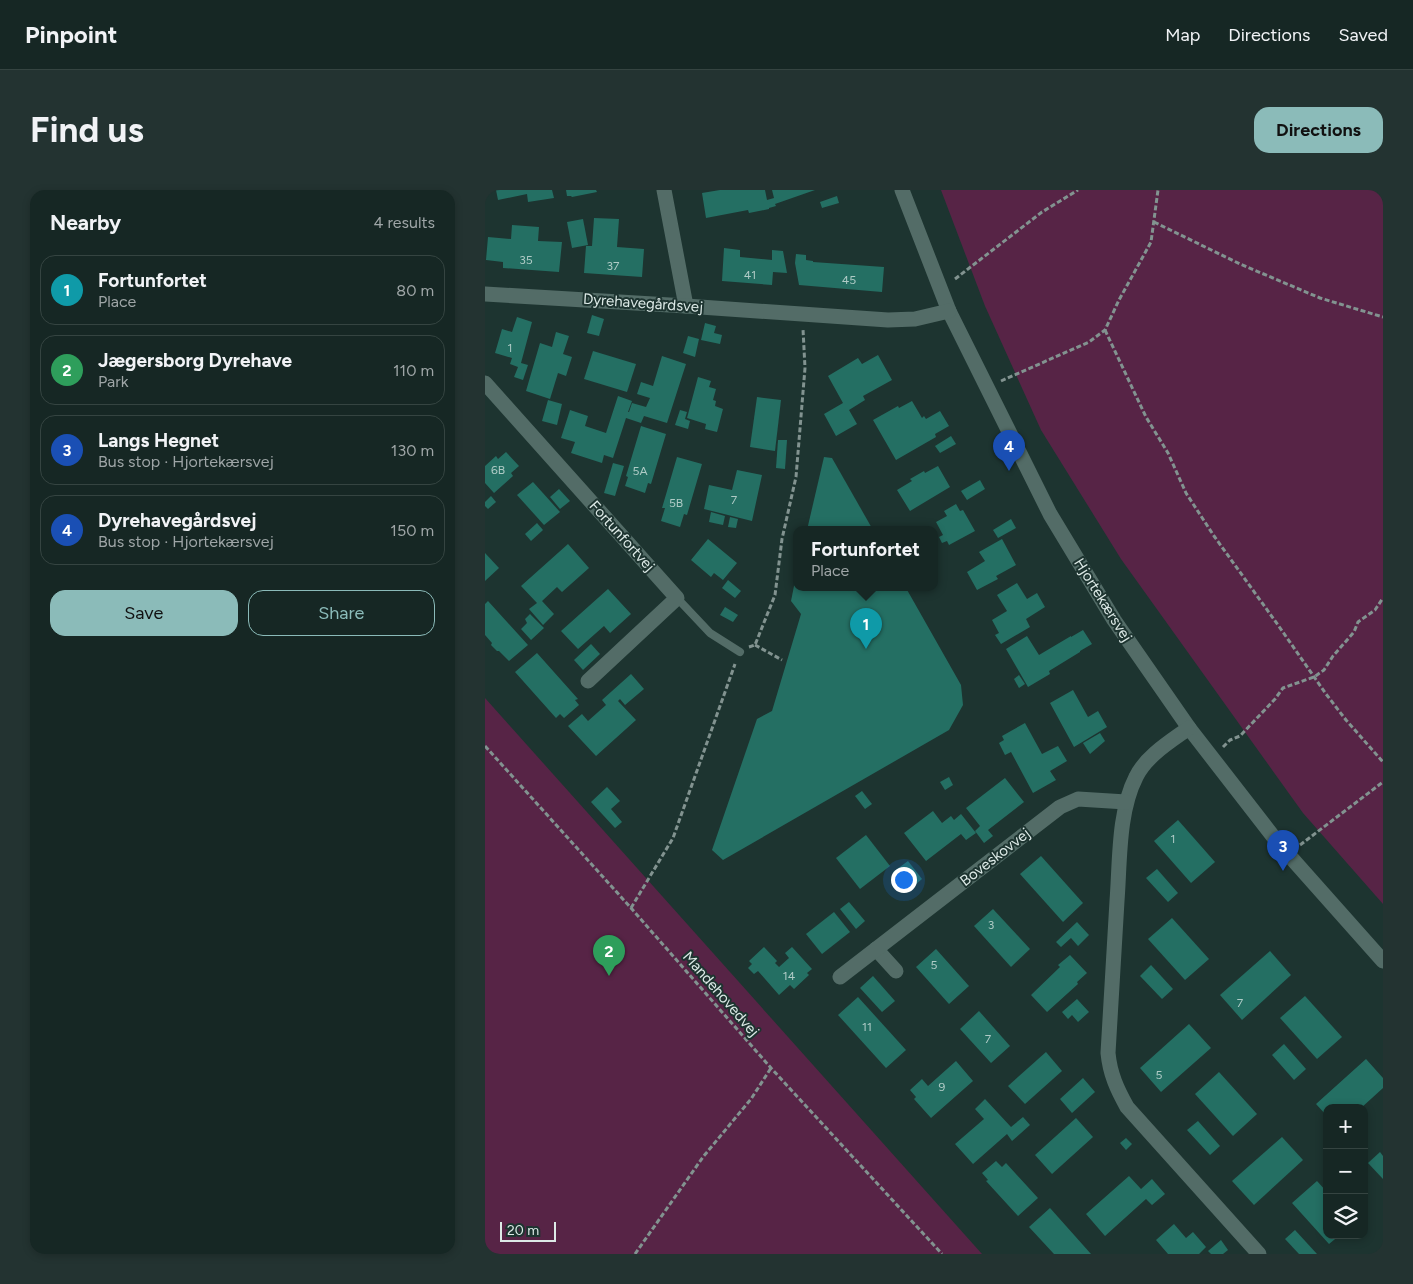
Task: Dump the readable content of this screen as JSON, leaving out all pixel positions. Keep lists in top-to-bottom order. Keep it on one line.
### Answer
{"streets":{"street":["Dyrehavegårdsvej","Fortunfortvej","Hjortekærsvej","Boveskovvej"],"path":["Mandehovedvej"]},"crossings":[["Dyrehavegårdsvej","Hjortekærsvej"]],"house_numbers":["35","37","41","45","1","6B","5A","7","5B","1","3","5","14","7","11","7","5","9"],"scale_bar":"20 m","page":{"header":"Pinpoint","nav":["Map","Directions","Saved"],"buttons":["Directions",["Save","Share"]],"title":"Find us","heading":["Nearby","4 results"],"list":[{"mark":"1","name":"Fortunfortet","note":"Place","value":"80 m"},{"mark":"2","name":"Jægersborg Dyrehave","note":"Park","value":"110 m"},{"mark":"3","name":"Langs Hegnet","note":"Bus stop · Hjortekærsvej","value":"130 m"},{"mark":"4","name":"Dyrehavegårdsvej","note":"Bus stop · Hjortekærsvej","value":"150 m"}],"pins":["4","1","3","2"],"popup":["Fortunfortet","Place"],"map_buttons":["+","−"],"scale":"20 m"}}
